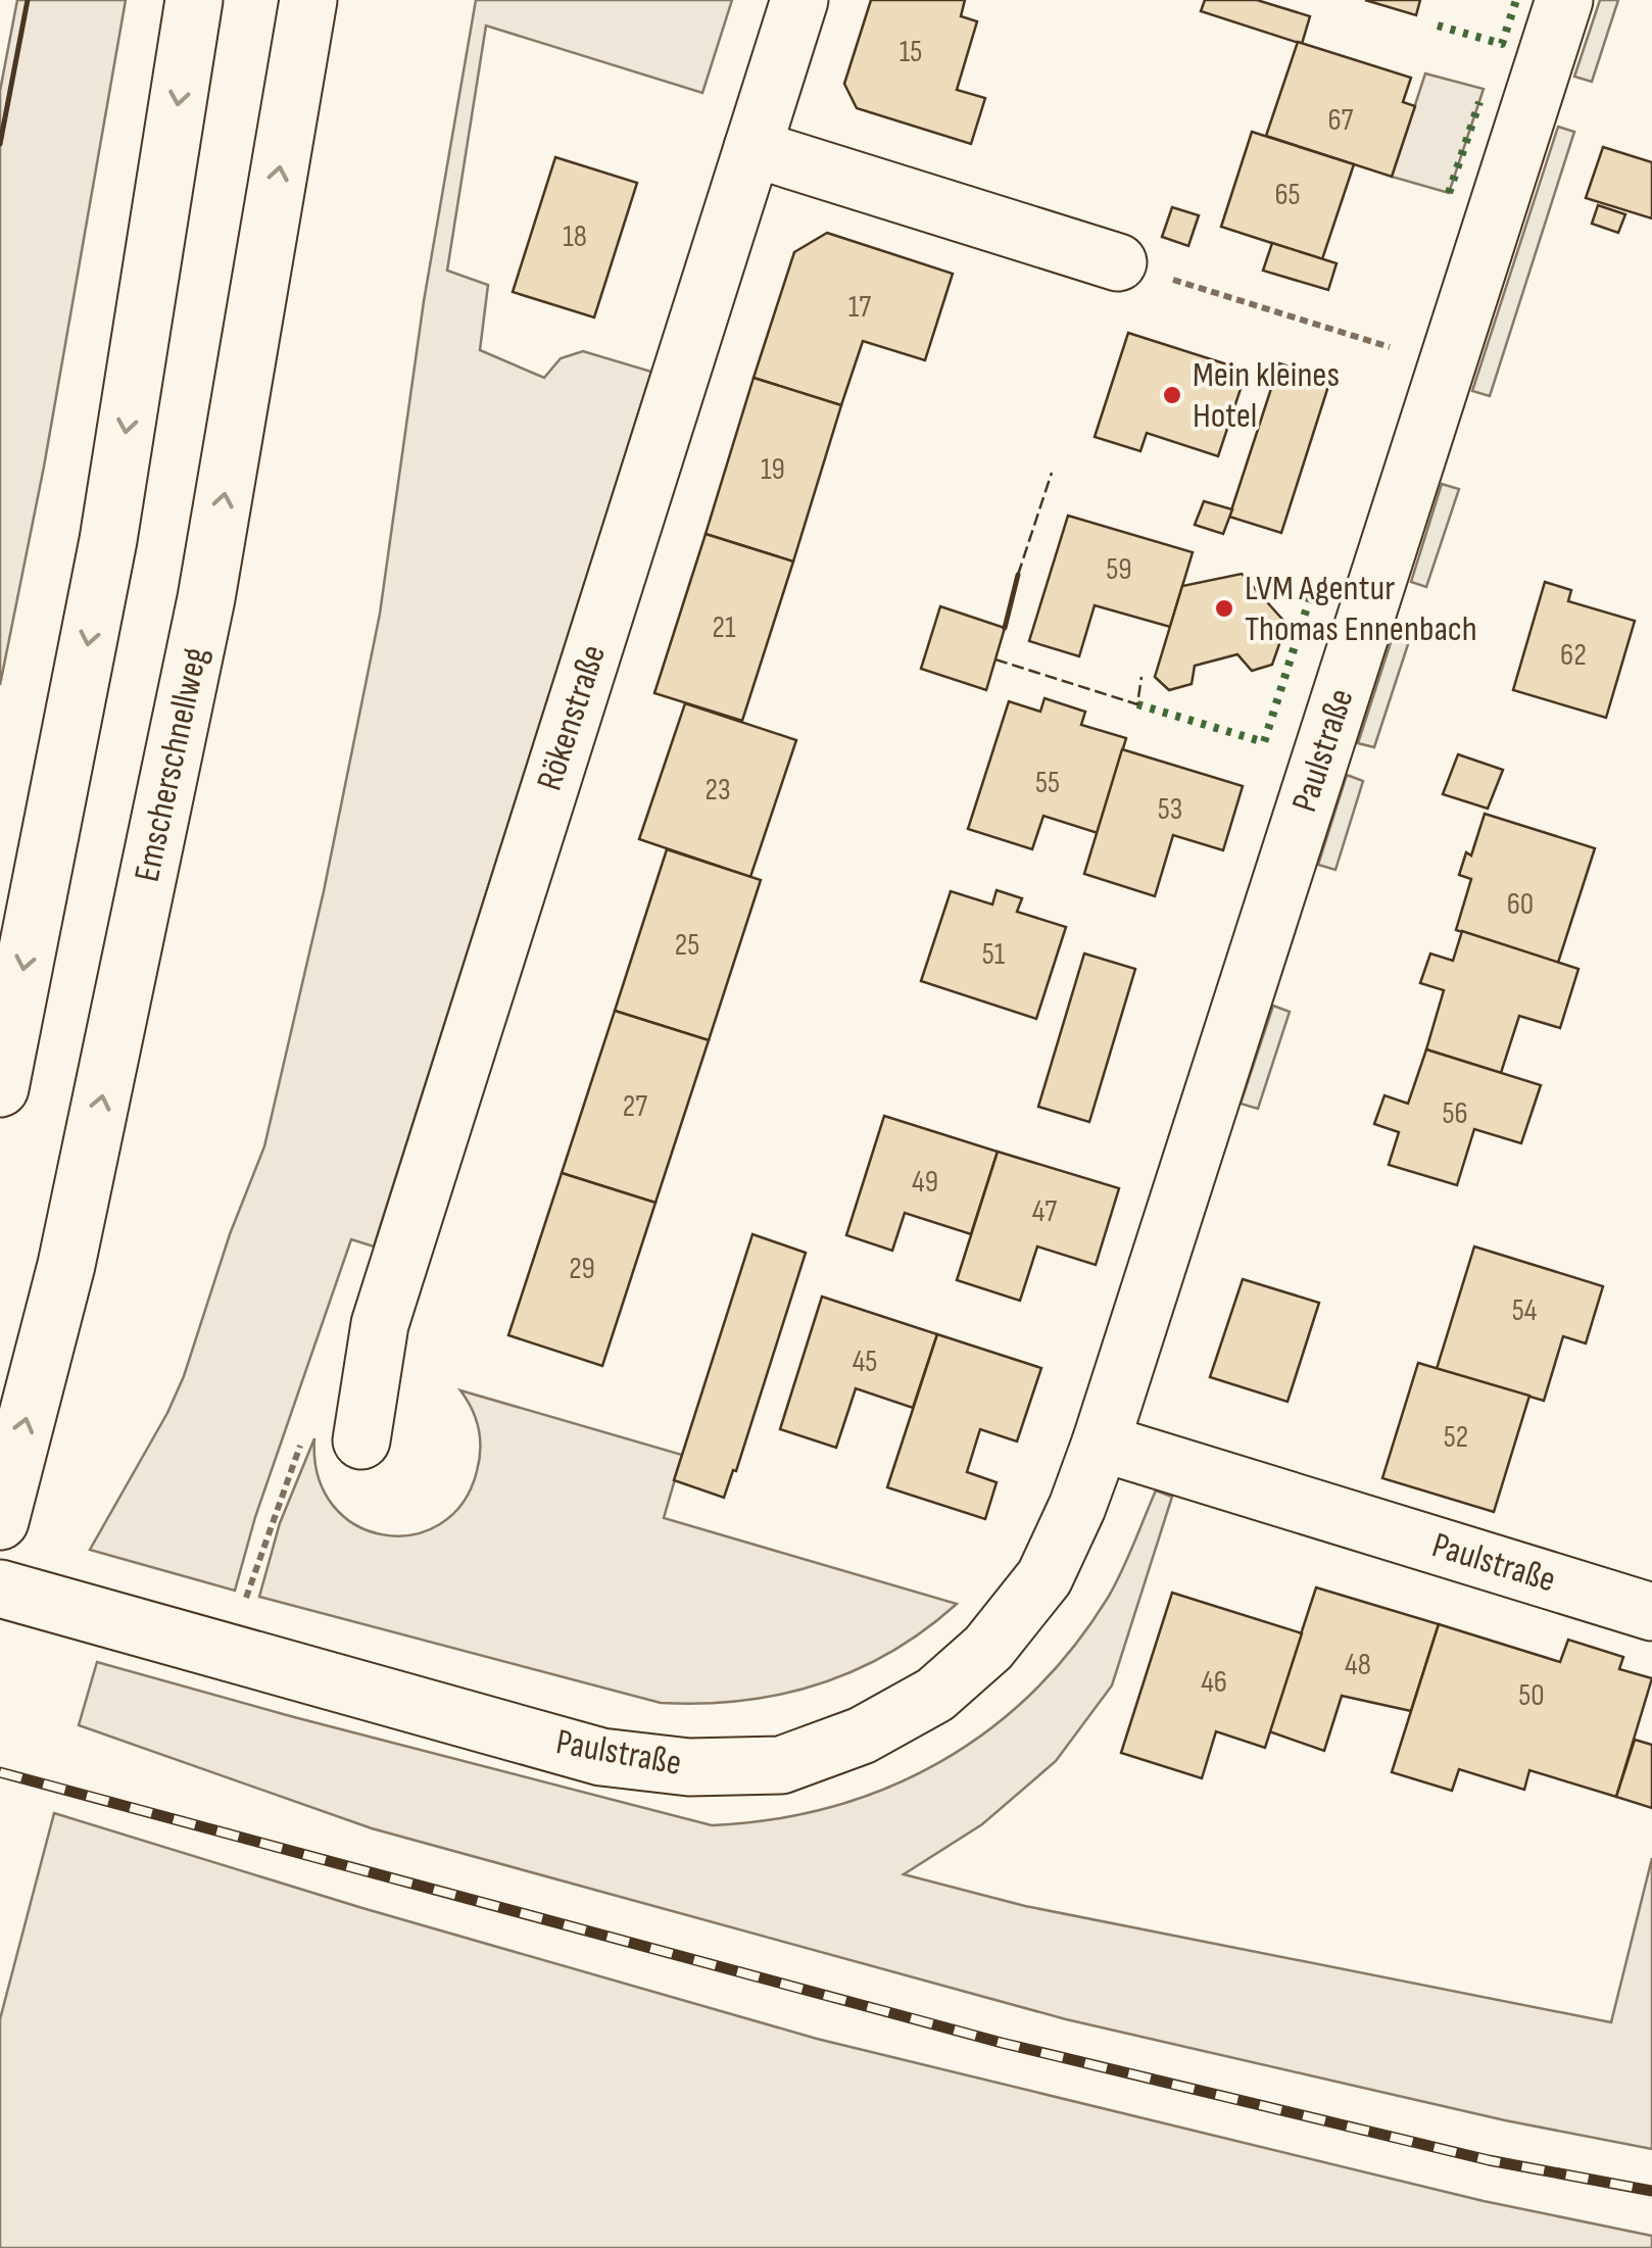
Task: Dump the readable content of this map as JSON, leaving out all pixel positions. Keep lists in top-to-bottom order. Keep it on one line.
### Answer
{"streets":{"main road":["Rökenstraße","Paulstraße","Emscherschnellweg"]},"places":["Mein kleines Hotel","LVM Agentur Thomas Ennenbach"],"house_numbers":["15","67","65","18","17","19","59","21","62","55","23","53","60","25","51","27","56","49","47","29","54","45","52","48","46","50"]}
